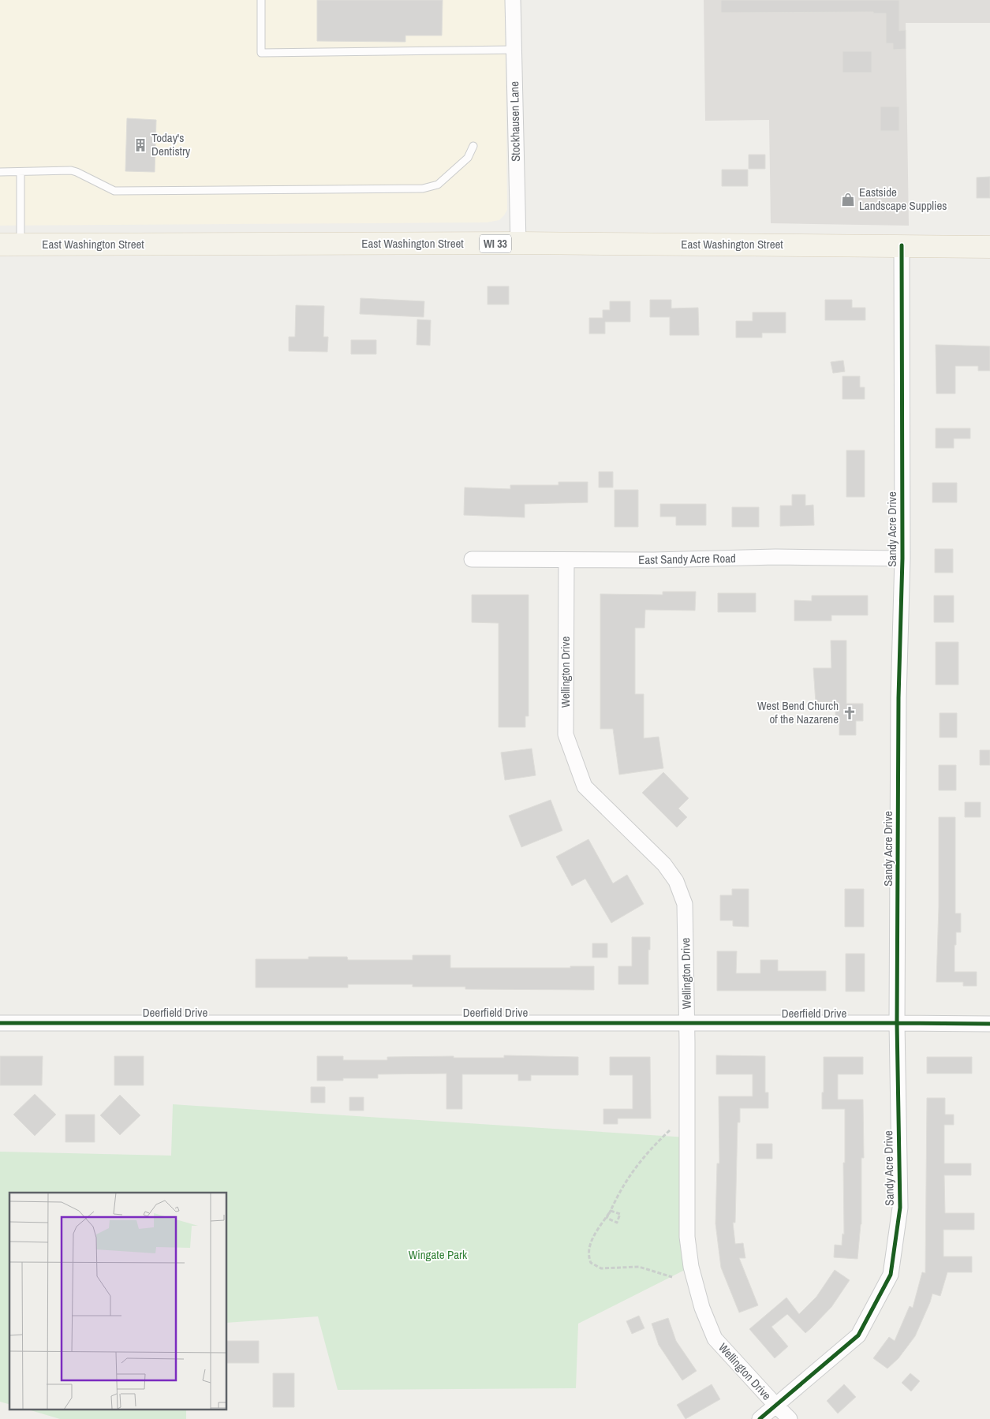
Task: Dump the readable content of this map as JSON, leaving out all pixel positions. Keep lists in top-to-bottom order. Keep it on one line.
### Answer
{"streets":{"main road":["East Washington Street","WI 33"],"street":["Stockhausen Lane","Sandy Acre Drive","East Sandy Acre Road","Wellington Drive","Deerfield Drive"]},"crossings":[["Stockhausen Lane","East Washington Street"],["East Washington Street","Sandy Acre Drive"],["Sandy Acre Drive","East Sandy Acre Road"],["Sandy Acre Drive","Wellington Drive"],["Sandy Acre Drive","Deerfield Drive"],["East Sandy Acre Road","Wellington Drive"],["Wellington Drive","Deerfield Drive"]],"parks":["Wingate Park"],"places":{"building":["Today's Dentistry"],"shop":["Eastside Landscape Supplies"],"church":["West Bend Church of the Nazarene"]}}
